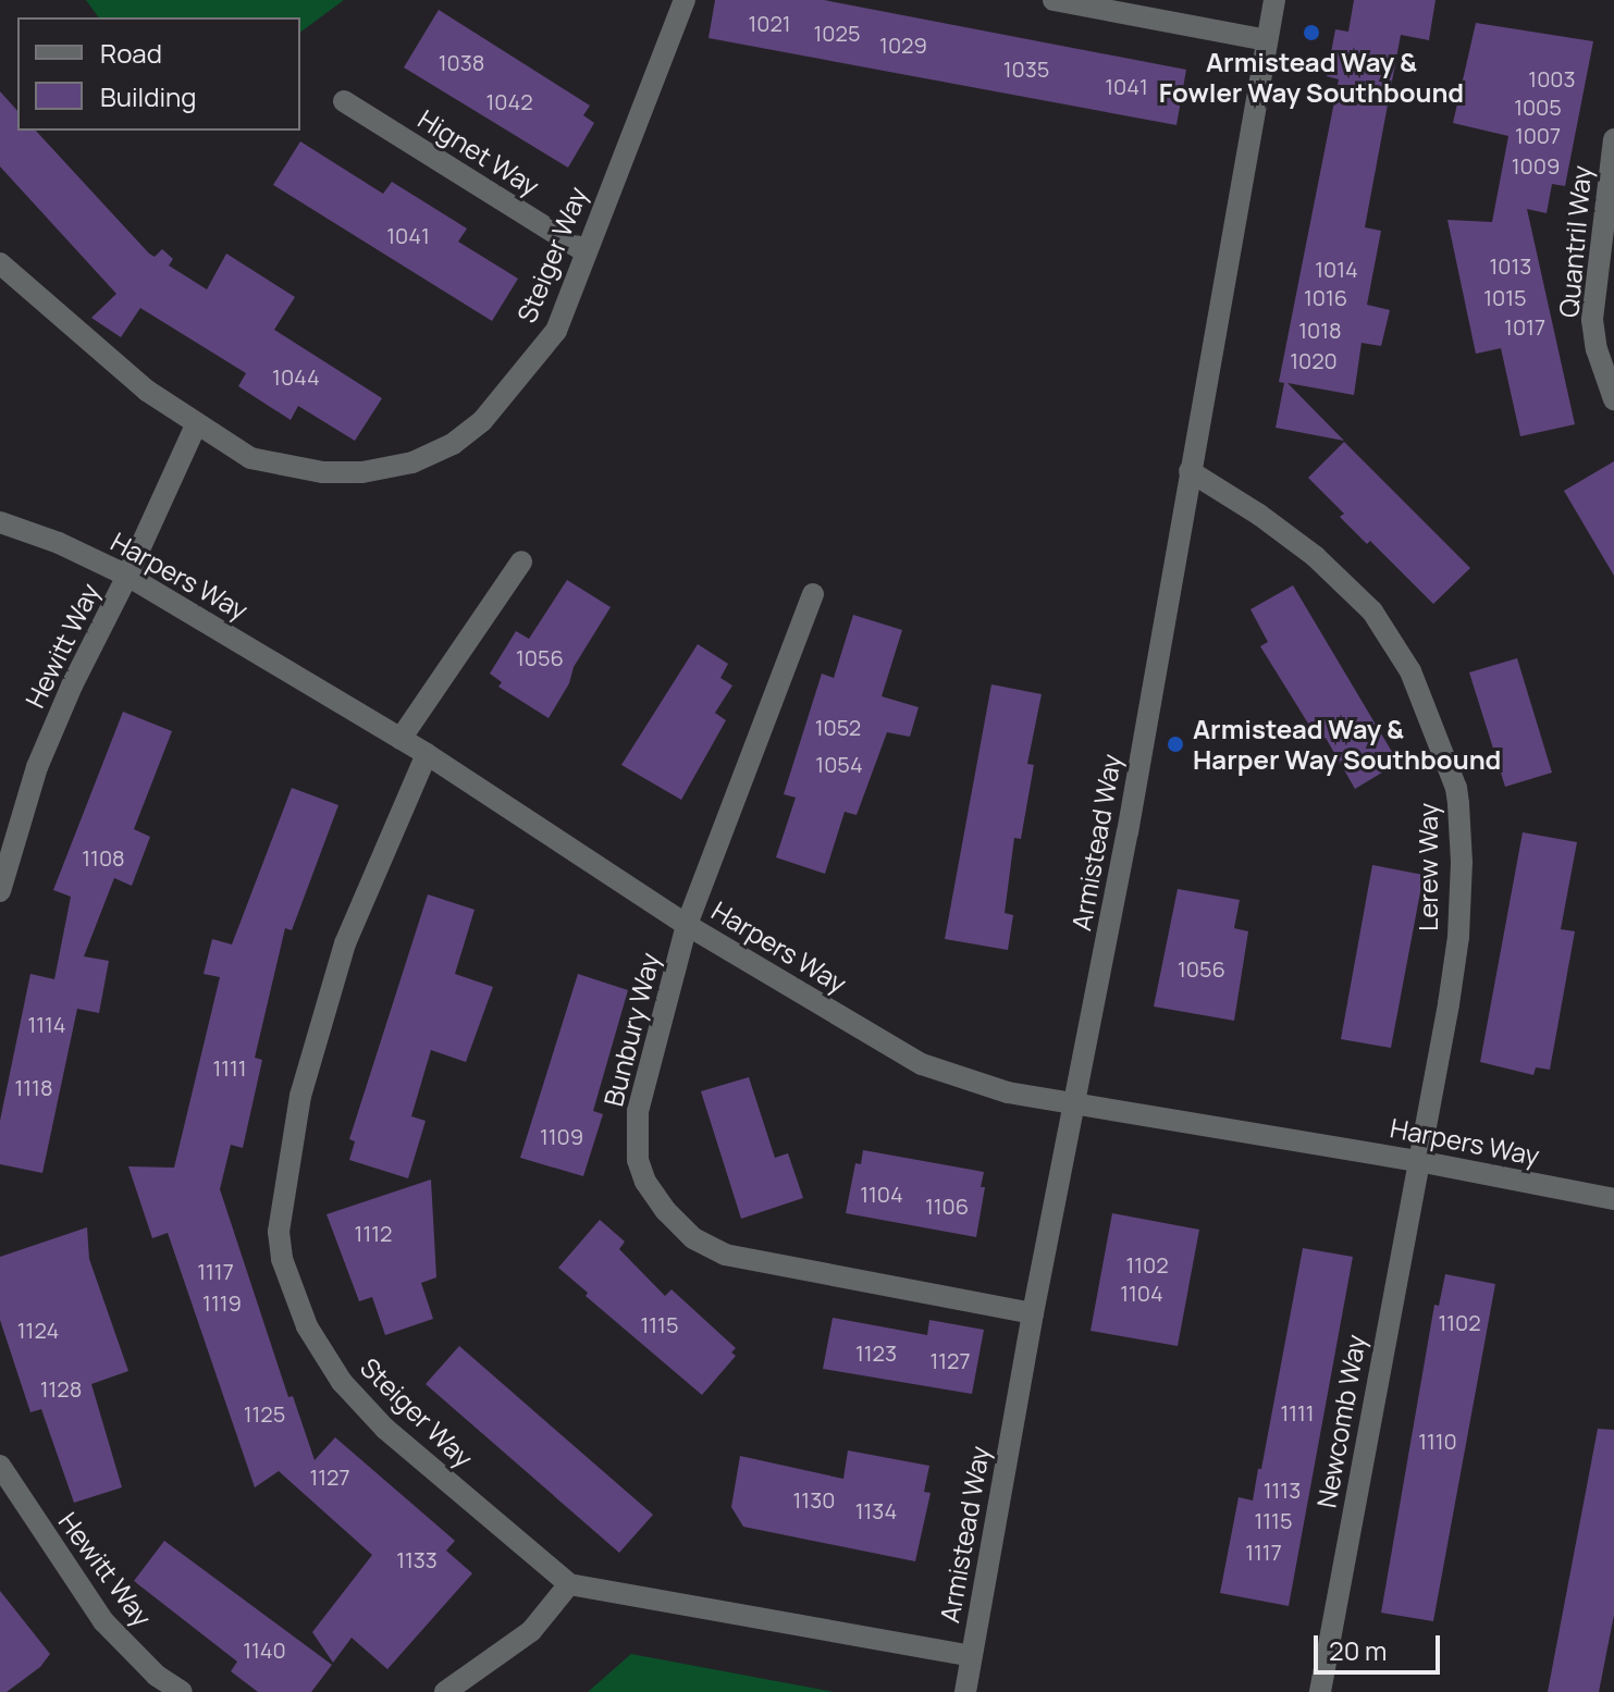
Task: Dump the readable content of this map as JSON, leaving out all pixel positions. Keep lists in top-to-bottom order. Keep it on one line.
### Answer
{"streets":{"street":["Hignet Way","Quantril Way","Steiger Way","Harpers Way","Hewitt Way","Armistead Way","Lerew Way","Bunbury Way","Newcomb Way"]},"crossings":[["Hignet Way","Steiger Way"],["Steiger Way","Harpers Way"],["Steiger Way","Hewitt Way"],["Harpers Way","Hewitt Way"],["Harpers Way","Armistead Way"],["Harpers Way","Lerew Way"],["Harpers Way","Bunbury Way"],["Harpers Way","Newcomb Way"],["Armistead Way","Lerew Way"],["Armistead Way","Bunbury Way"],["Lerew Way","Newcomb Way"]],"places":["Armistead Way & Fowler Way Southbound","Armistead Way & Harper Way Southbound"],"house_numbers":["1021","1025","1029","1038","1035","1003","1041","1042","1005","1007","1009","1041","1013","1014","1016","1015","1017","1018","1020","1044","1056","1052","1054","1108","1056","1114","1111","1118","1109","1104","1106","1112","1102","1117","1104","1119","1102","1115","1124","1123","1127","1128","1111","1125","1110","1127","1113","1130","1134","1115","1117","1133","1140"],"legend":["Road","Building"],"scale_bar":"20 m"}
